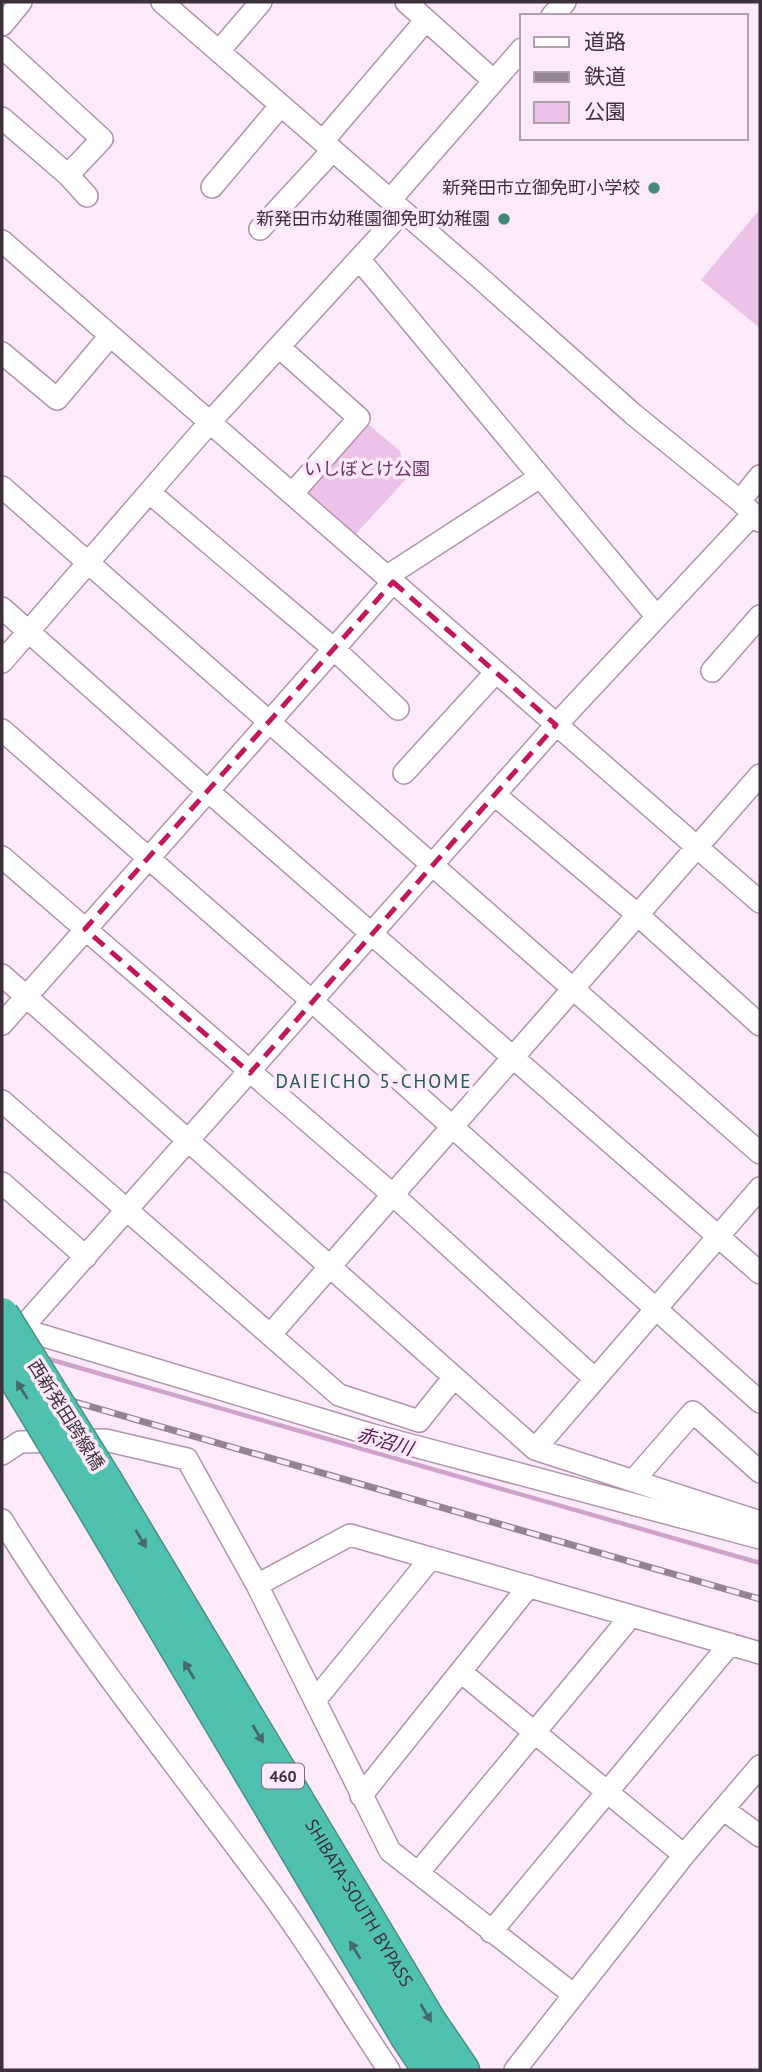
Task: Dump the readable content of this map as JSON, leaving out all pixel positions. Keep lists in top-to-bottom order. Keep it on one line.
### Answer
{"streets":{"highway":["西新発田跨線橋","460","SHIBATA-SOUTH BYPASS"]},"crossings":[["西新発田跨線橋","SHIBATA-SOUTH BYPASS"]],"districts":["DAIEICHO 5-CHOME"],"water":["赤沼川"],"parks":["いしぼとけ公園"],"places":["新発田市立御免町小学校","新発田市幼稚園御免町幼稚園"],"legend":["道路","鉄道","公園"]}
